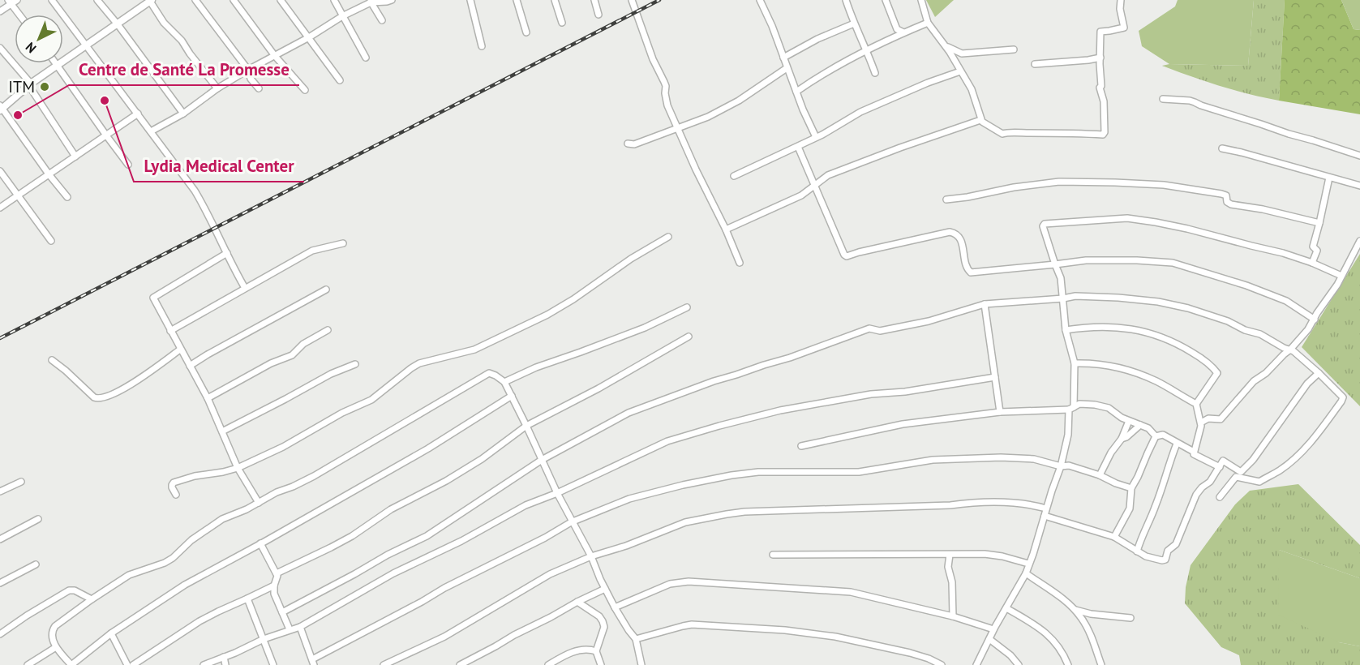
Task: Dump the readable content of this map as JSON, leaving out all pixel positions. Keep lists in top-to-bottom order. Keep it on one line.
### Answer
{"places":["ITM","Lydia Medical Center","Centre de Santé La Promesse"],"north":"bottom left"}
